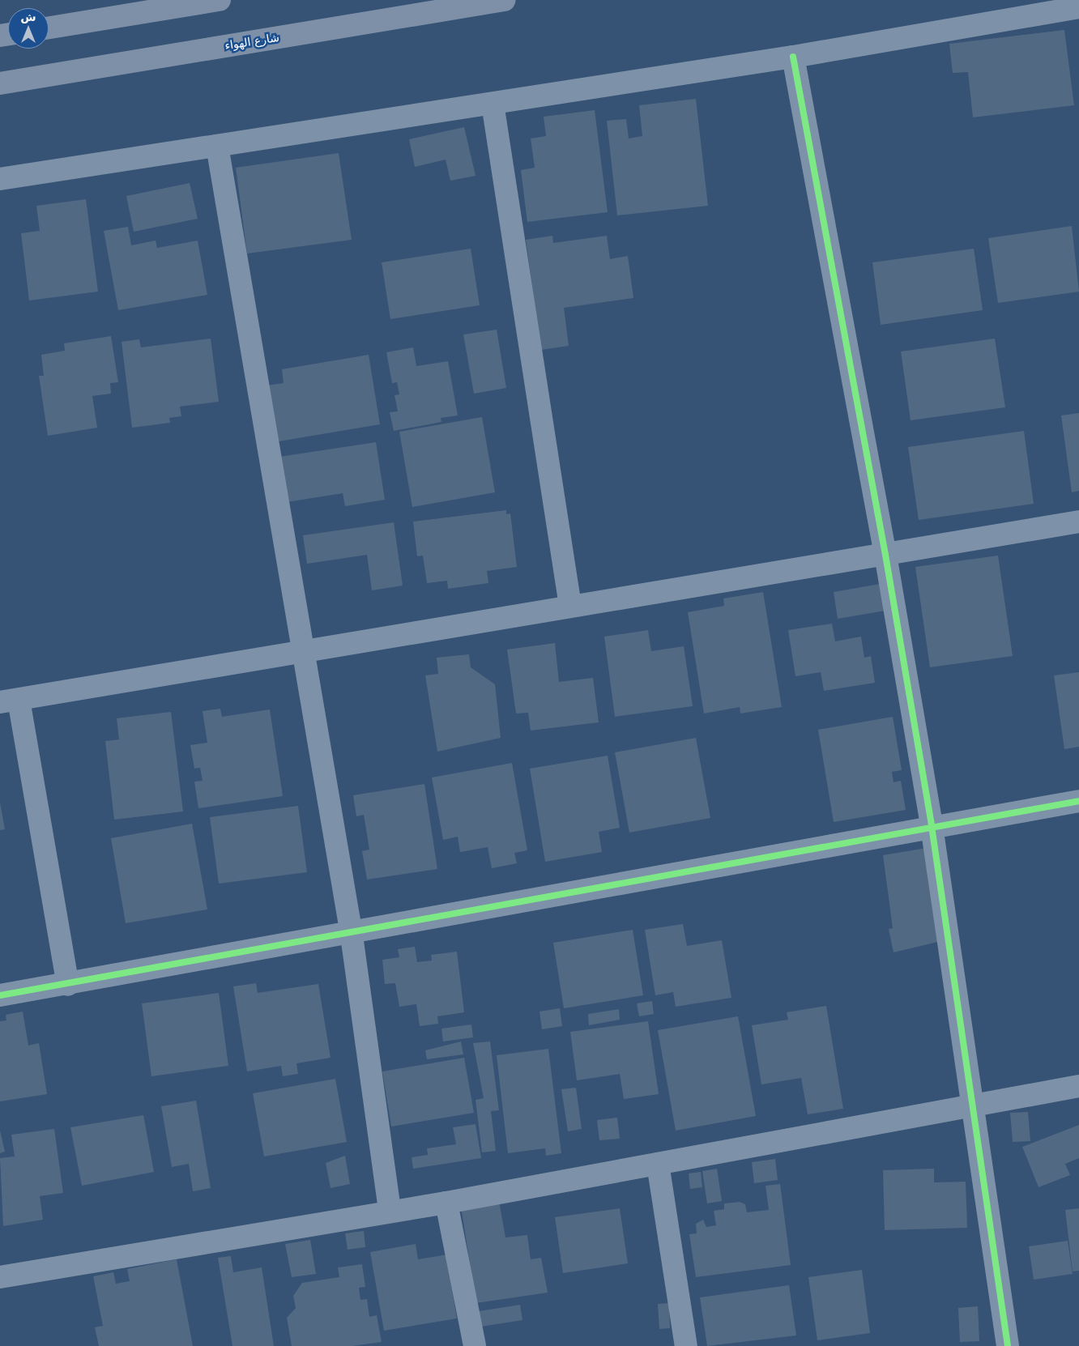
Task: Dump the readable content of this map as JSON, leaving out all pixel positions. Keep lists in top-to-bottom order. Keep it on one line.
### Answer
{"streets":{"highway":["شارع الهواء"]},"north":"top"}
